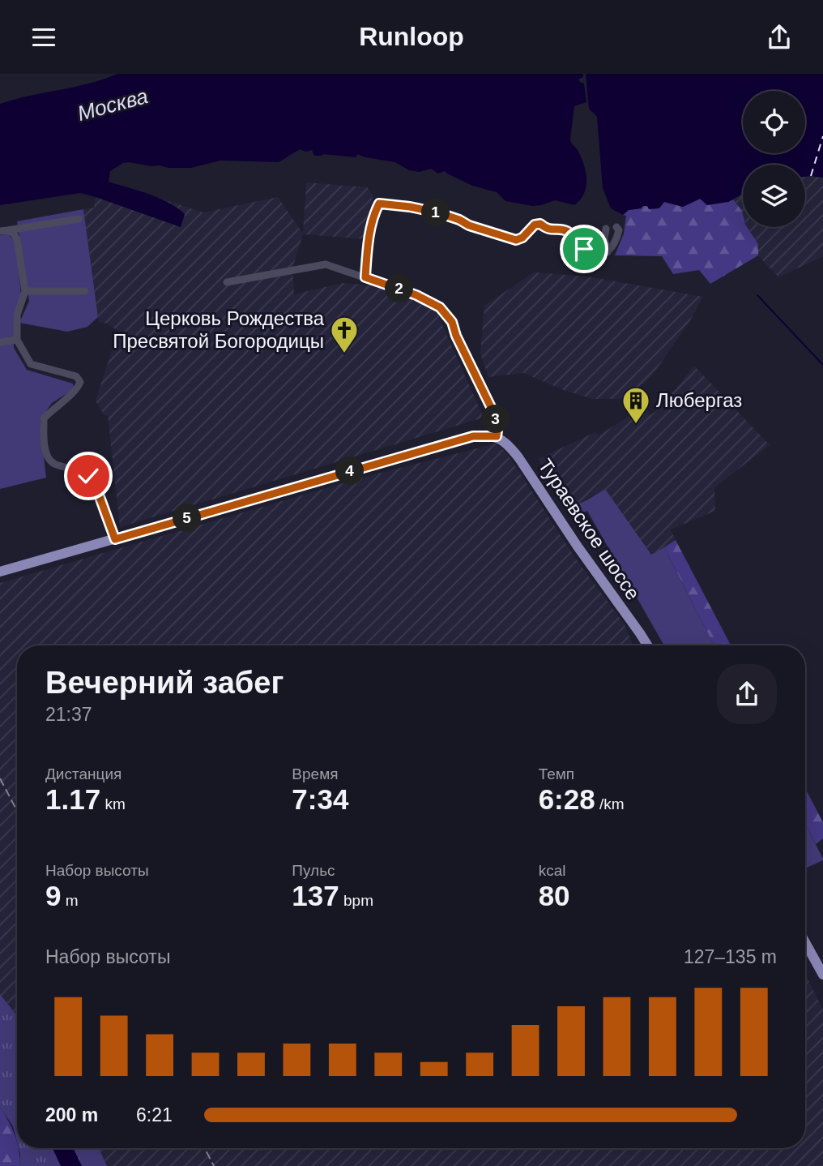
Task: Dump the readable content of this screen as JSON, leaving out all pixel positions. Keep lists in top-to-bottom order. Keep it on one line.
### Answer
{"streets":{"main road":["Тураевское шоссе"]},"water":["Москва"],"places":{"church":["Церковь Рождества Пресвятой Богородицы"],"building":["Любергаз"]},"page":{"header":"Runloop","pins":["1","2","3","4","5"],"heading":["Вечерний забег","21:37"],"stats":[["Дистанция","1.17 km"],["Время","7:34"],["Темп","6:28 /km"],["Набор высоты","9 m"],["Пульс","137 bpm"],["kcal","80"]],"chart":["Набор высоты","127–135 m"],"list":[{"name":"200 m","note":"6:21"}]}}
